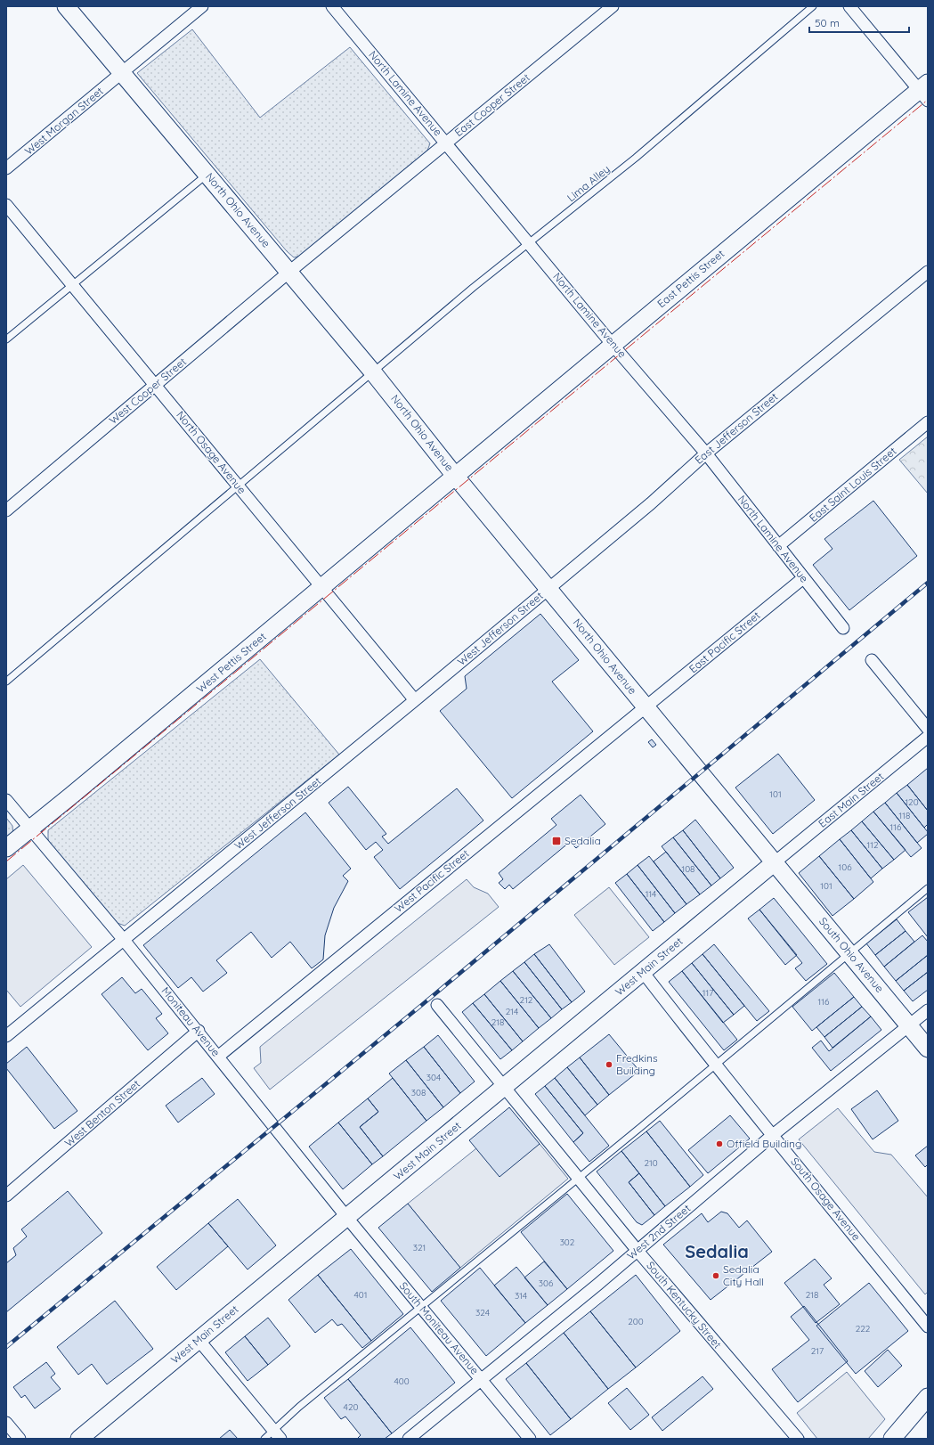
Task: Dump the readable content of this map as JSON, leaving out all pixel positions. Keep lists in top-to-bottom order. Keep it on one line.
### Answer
{"streets":{"main road":["North Ohio Avenue","East Pettis Street","West Pettis Street","South Ohio Avenue","West Main Street"],"street":["North Lamine Avenue","East Cooper Street","West Morgan Street","West Cooper Street","East Jefferson Street","North Osage Avenue","East Saint Louis Street","West Jefferson Street","East Pacific Street","East Main Street","West Pacific Street","Moniteau Avenue","West Benton Street","South Osage Avenue","West 2nd Street","South Kentucky Street","South Moniteau Avenue"],"lane":["Lima Alley"]},"crossings":[["North Lamine Avenue","East Cooper Street"],["North Lamine Avenue","Lima Alley"],["North Lamine Avenue","East Pettis Street"],["North Lamine Avenue","East Jefferson Street"],["North Lamine Avenue","East Saint Louis Street"],["North Lamine Avenue","East Pacific Street"],["East Cooper Street","North Ohio Avenue"],["East Cooper Street","West Cooper Street"],["West Morgan Street","North Ohio Avenue"],["Lima Alley","North Ohio Avenue"],["Lima Alley","North Osage Avenue"],["North Ohio Avenue","East Pettis Street"],["North Ohio Avenue","West Cooper Street"],["North Ohio Avenue","East Jefferson Street"],["North Ohio Avenue","West Jefferson Street"],["North Ohio Avenue","East Pacific Street"],["North Ohio Avenue","West Pettis Street"],["North Ohio Avenue","East Main Street"],["North Ohio Avenue","West Pacific Street"],["North Ohio Avenue","South Ohio Avenue"],["North Ohio Avenue","West Main Street"],["East Pettis Street","West Pettis Street"],["West Cooper Street","North Osage Avenue"],["East Jefferson Street","West Jefferson Street"],["North Osage Avenue","West Jefferson Street"],["North Osage Avenue","West Pettis Street"],["West Jefferson Street","Moniteau Avenue"],["East Pacific Street","West Pacific Street"],["West Pettis Street","Moniteau Avenue"],["East Main Street","South Ohio Avenue"],["East Main Street","West Main Street"],["West Pacific Street","Moniteau Avenue"],["South Ohio Avenue","West Main Street"],["South Ohio Avenue","West 2nd Street"],["West Main Street","Moniteau Avenue"],["West Main Street","South Osage Avenue"],["West Main Street","South Kentucky Street"],["West Main Street","South Moniteau Avenue"],["Moniteau Avenue","West Benton Street"],["Moniteau Avenue","South Moniteau Avenue"],["South Osage Avenue","West 2nd Street"],["West 2nd Street","South Kentucky Street"],["West 2nd Street","South Moniteau Avenue"]],"districts":["Sedalia"],"places":{"transit":["Sedalia"],"other":["Fredkins Building","Offield Building","Sedalia City Hall"]},"house_numbers":["101","120","118","116","112","106","108","101","114","117","212","116","214","218","304","308","210","302","321","306","401","218","314","324","200","222","217","400","420"],"scale_bar":"50 m"}
